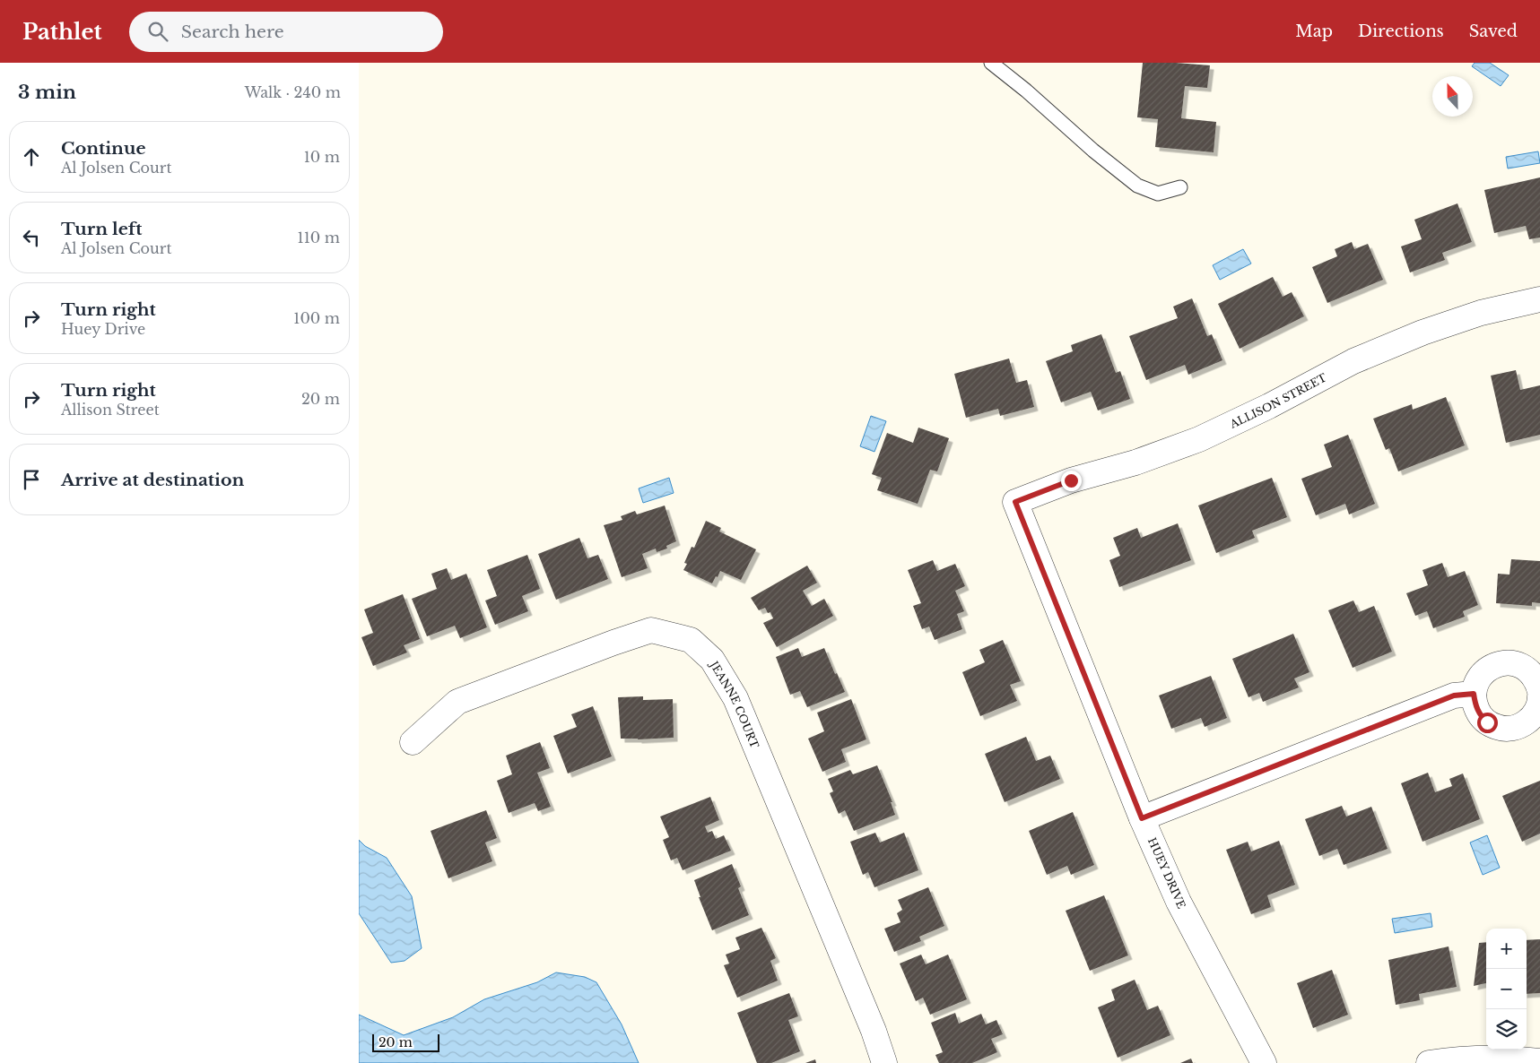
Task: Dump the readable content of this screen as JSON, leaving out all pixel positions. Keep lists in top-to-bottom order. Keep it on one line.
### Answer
{"streets":{"street":["ALLISON STREET","JEANNE COURT","HUEY DRIVE"]},"crossings":[["ALLISON STREET","HUEY DRIVE"]],"scale_bar":"20 m","north":"top","page":{"header":"Pathlet","search":"Search here","nav":["Map","Directions","Saved"],"heading":["3 min","Walk · 240 m"],"list":[["Continue","Al Jolsen Court","10 m"],["Turn left","Al Jolsen Court","110 m"],["Turn right","Huey Drive","100 m"],["Turn right","Allison Street","20 m"],"Arrive at destination"],"map_buttons":["+","−"],"scale":"20 m"}}
